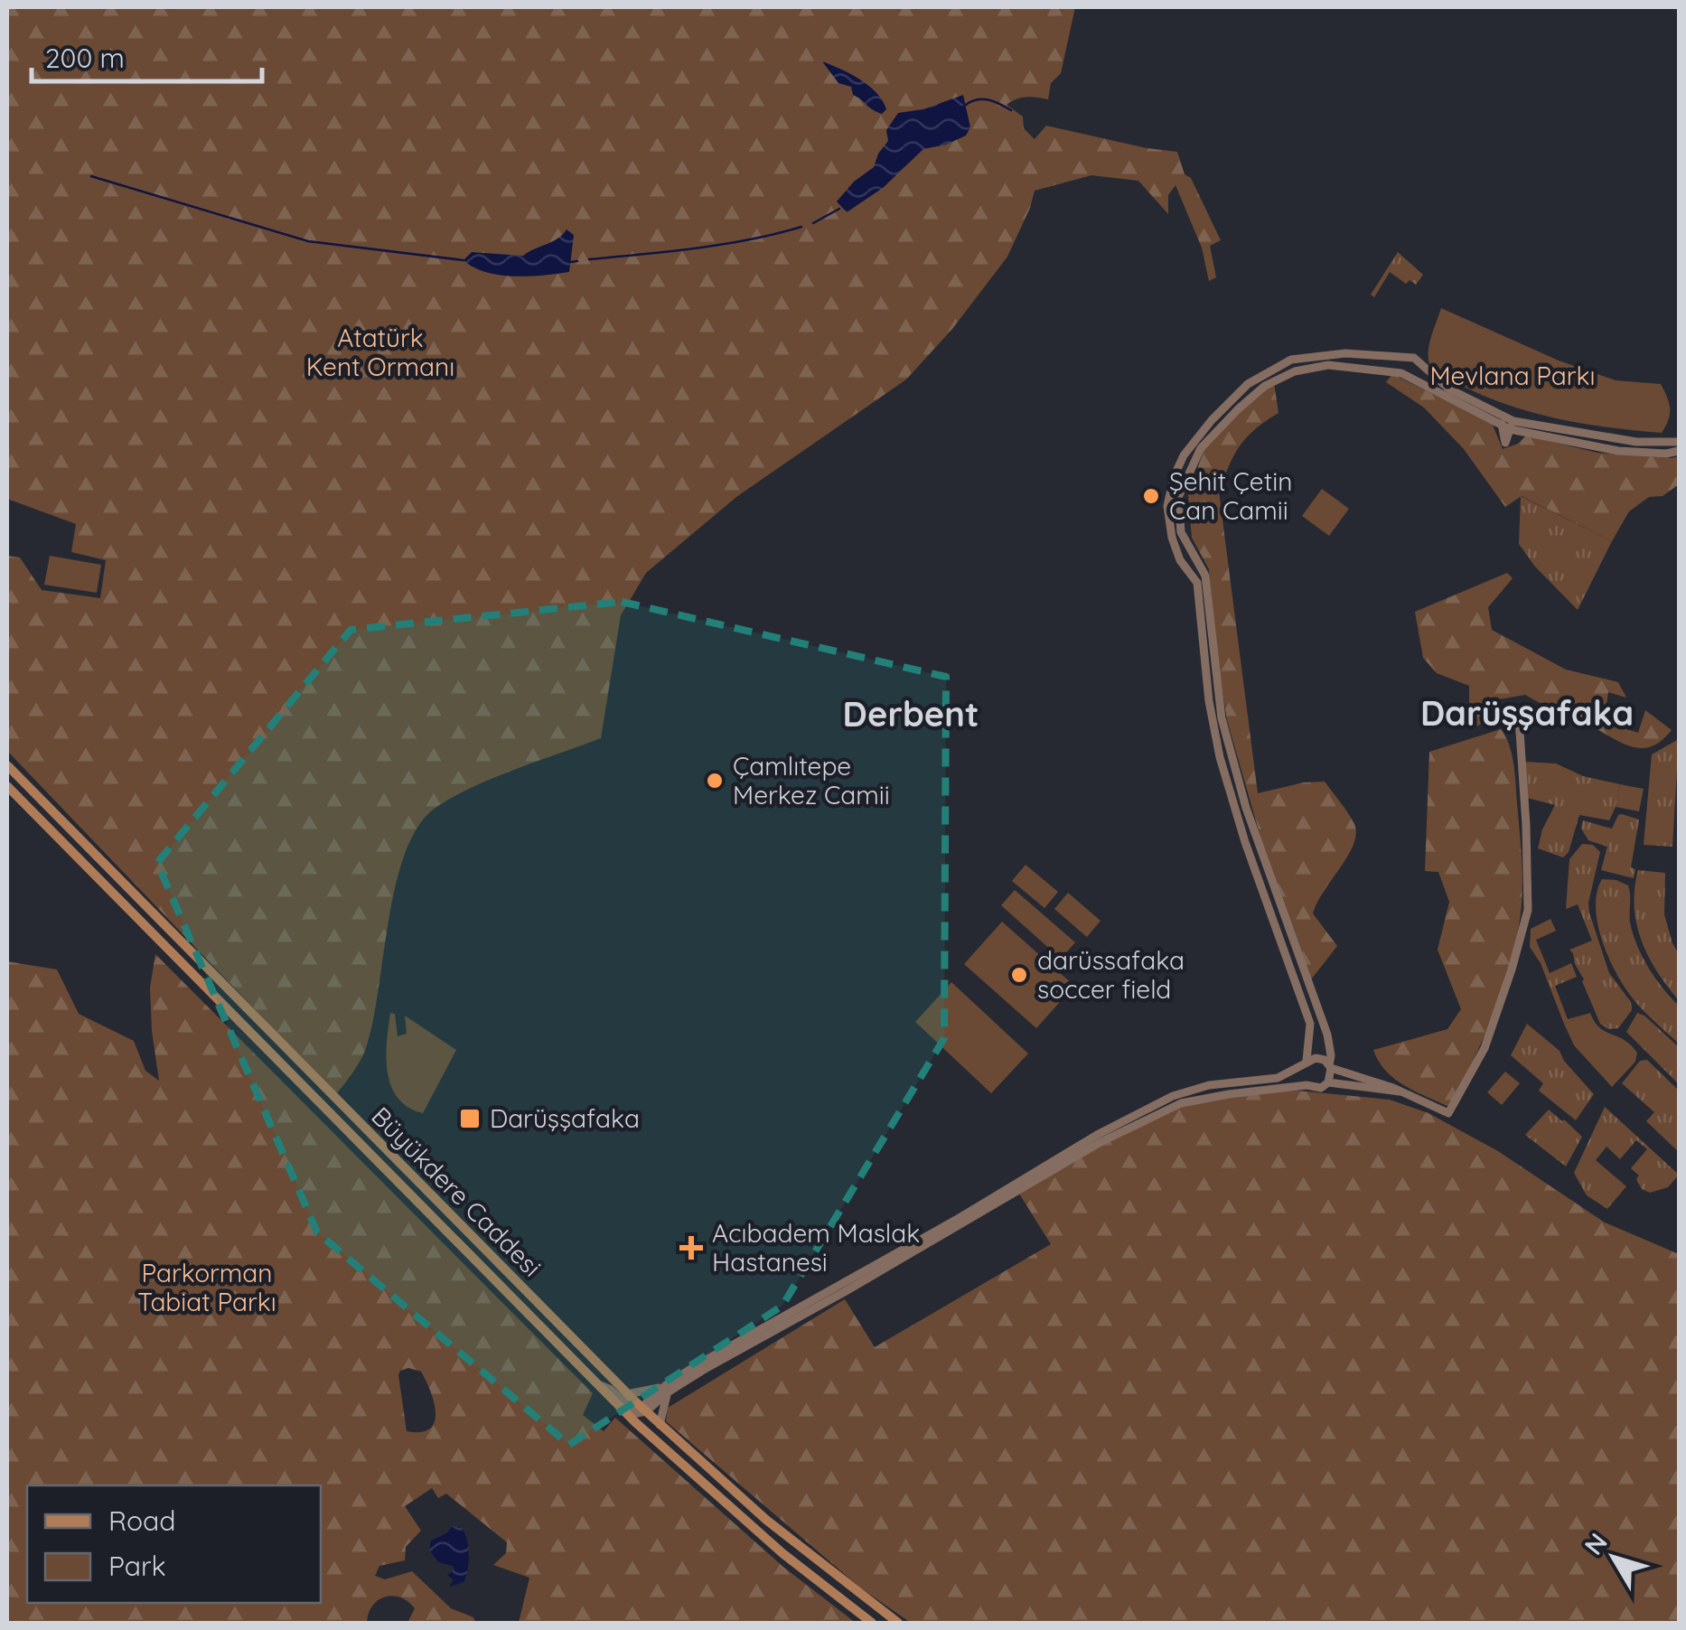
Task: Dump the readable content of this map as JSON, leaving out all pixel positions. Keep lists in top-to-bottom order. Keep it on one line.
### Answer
{"streets":{"main road":["Büyükdere Caddesi"]},"districts":["Darüşşafaka","Derbent"],"parks":["Atatürk Kent Ormanı","Mevlana Parkı","Parkorman Tabiat Parkı"],"places":{"other":["Şehit Çetin Can Camii","Çamlıtepe Merkez Camii","darüssafaka soccer field"],"transit":["Darüşşafaka"],"health":["Acıbadem Maslak Hastanesi"]},"legend":["Road","Park"],"scale_bar":"200 m","north":"top left"}
